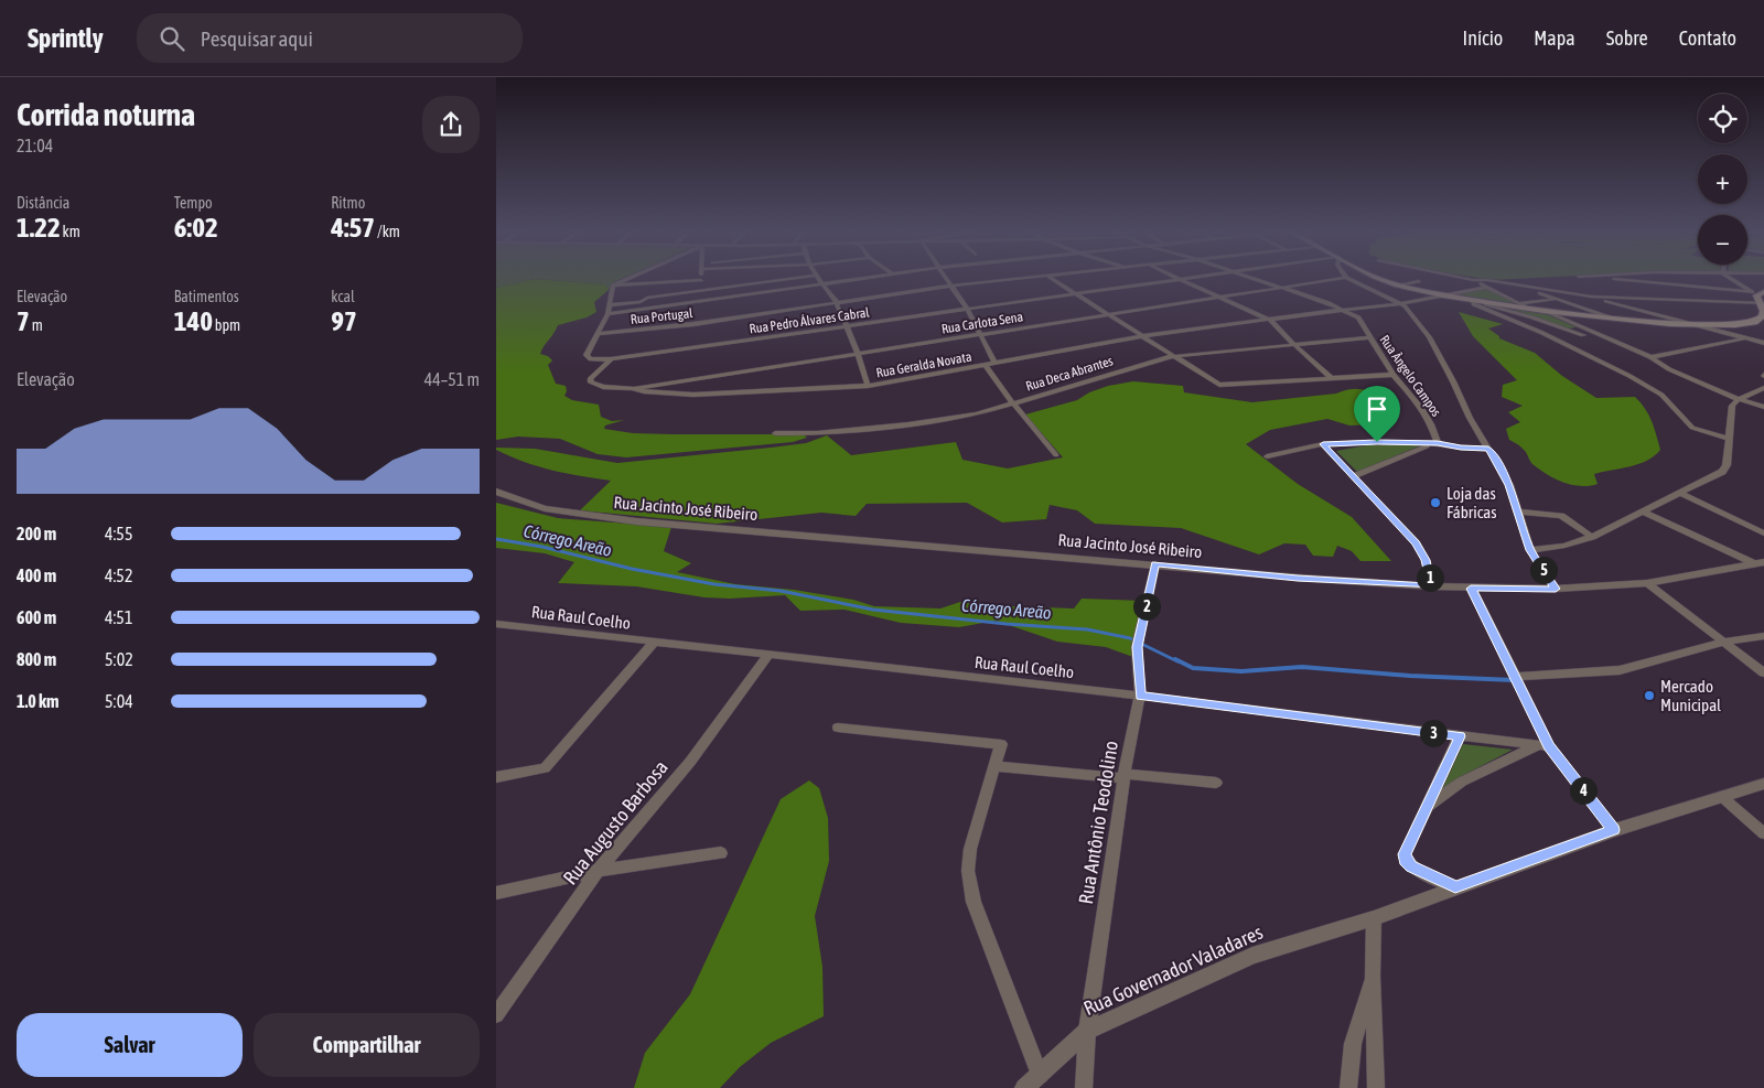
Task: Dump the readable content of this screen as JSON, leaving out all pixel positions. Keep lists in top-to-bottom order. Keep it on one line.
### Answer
{"streets":{"street":["Rua Portugal","Rua Pedro Álvares Cabral","Rua Carlota Sena","Rua Geralda Novata","Rua Deca Abrantes","Rua Ângelo Campos","Rua Jacinto José Ribeiro","Rua Raul Coelho","Rua Augusto Barbosa","Rua Antônio Teodolino","Rua Governador Valadares"]},"crossings":[["Rua Pedro Álvares Cabral","Rua Geralda Novata"],["Rua Carlota Sena","Rua Geralda Novata"],["Rua Carlota Sena","Rua Ângelo Campos"],["Rua Geralda Novata","Rua Ângelo Campos"],["Rua Deca Abrantes","Rua Ângelo Campos"],["Rua Jacinto José Ribeiro","Rua Antônio Teodolino"],["Rua Raul Coelho","Rua Augusto Barbosa"],["Rua Raul Coelho","Rua Antônio Teodolino"],["Rua Antônio Teodolino","Rua Governador Valadares"]],"water":["Córrego Areão"],"places":["Loja das Fábricas","Mercado Municipal"],"page":{"header":"Sprintly","search":"Pesquisar aqui","nav":["Início","Mapa","Sobre","Contato"],"heading":["Corrida noturna","21:04"],"map_buttons":["+","−"],"stats":[["Distância","1.22 km"],["Tempo","6:02"],["Ritmo","4:57 /km"],["Elevação","7 m"],["Batimentos","140 bpm"],["kcal","97"]],"chart":["Elevação","44–51 m"],"list":[{"name":"200 m","note":"4:55"},{"name":"400 m","note":"4:52"},{"name":"600 m","note":"4:51"},{"name":"800 m","note":"5:02"},{"name":"1.0 km","note":"5:04"}],"pins":["5","1","2","3","4"],"buttons":["Salvar","Compartilhar"]}}
